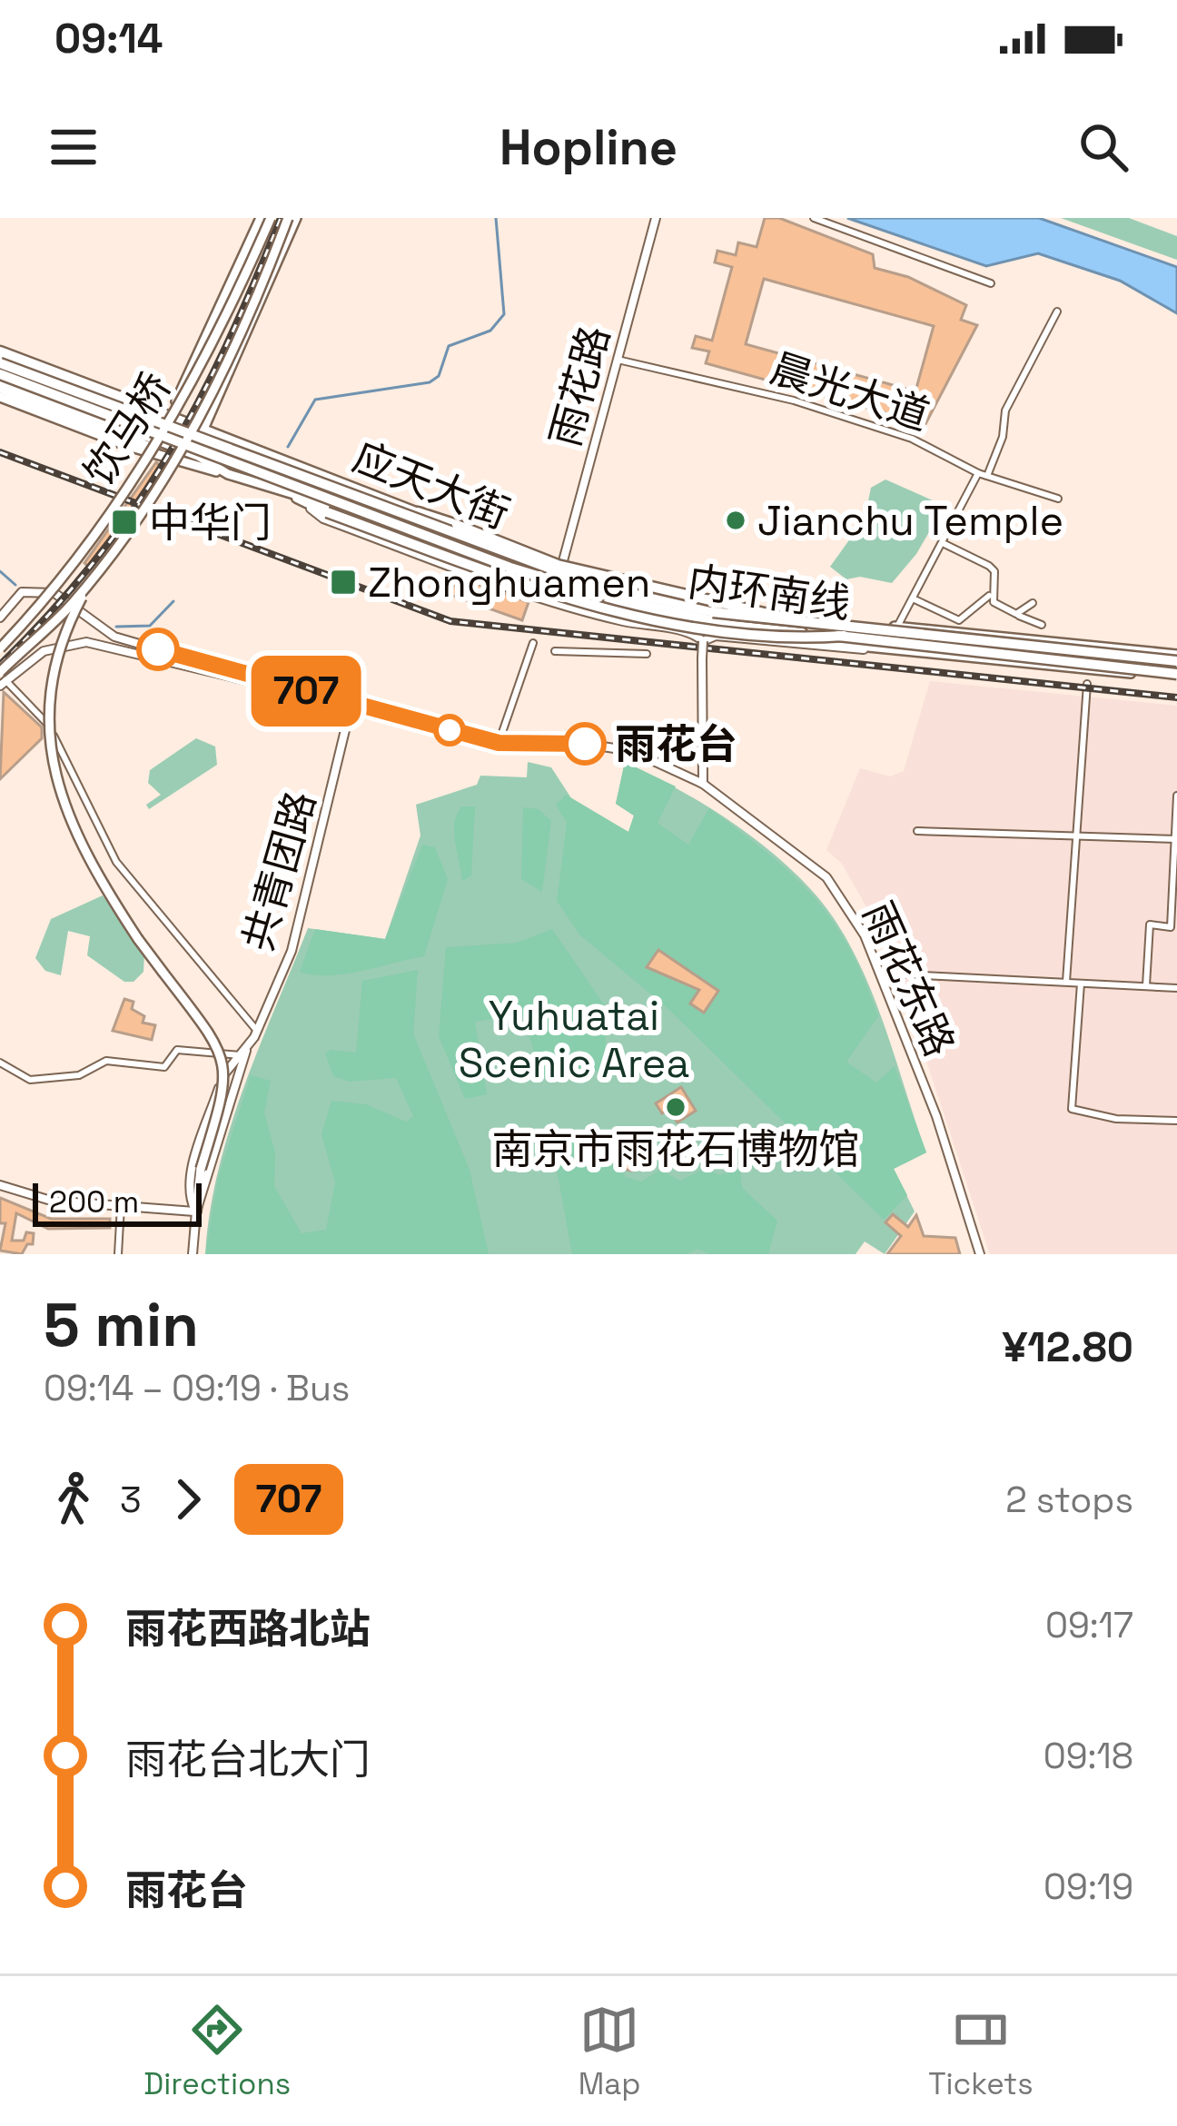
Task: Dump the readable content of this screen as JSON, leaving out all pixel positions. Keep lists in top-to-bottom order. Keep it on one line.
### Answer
{"streets":{"highway":["内环南线"],"main road":["饮马桥","应天大街"],"street":["雨花路","晨光大道","共青团路","雨花东路"]},"crossings":[["雨花路","晨光大道"],["雨花路","应天大街"],["应天大街","内环南线"],["共青团路","雨花东路"]],"parks":["Yuhuatai Scenic Area"],"places":{"other":["Jianchu Temple","雨花台","南京市雨花石博物馆"],"transit":["中华门","Zhonghuamen"]},"lines":["bus line 707"],"scale_bar":"200 m","page":{"status":"09:14","header":"Hopline","on_map":"707","scale":"200 m","heading":["5 min","09:14 – 09:19 · Bus","¥12.80"],"legs":["3","707","2 stops"],"list":[{"name":"雨花西路北站","value":"09:17"},{"name":"雨花台北大门","value":"09:18"},{"name":"雨花台","value":"09:19"}],"tabs":["Directions","Map","Tickets"]}}
